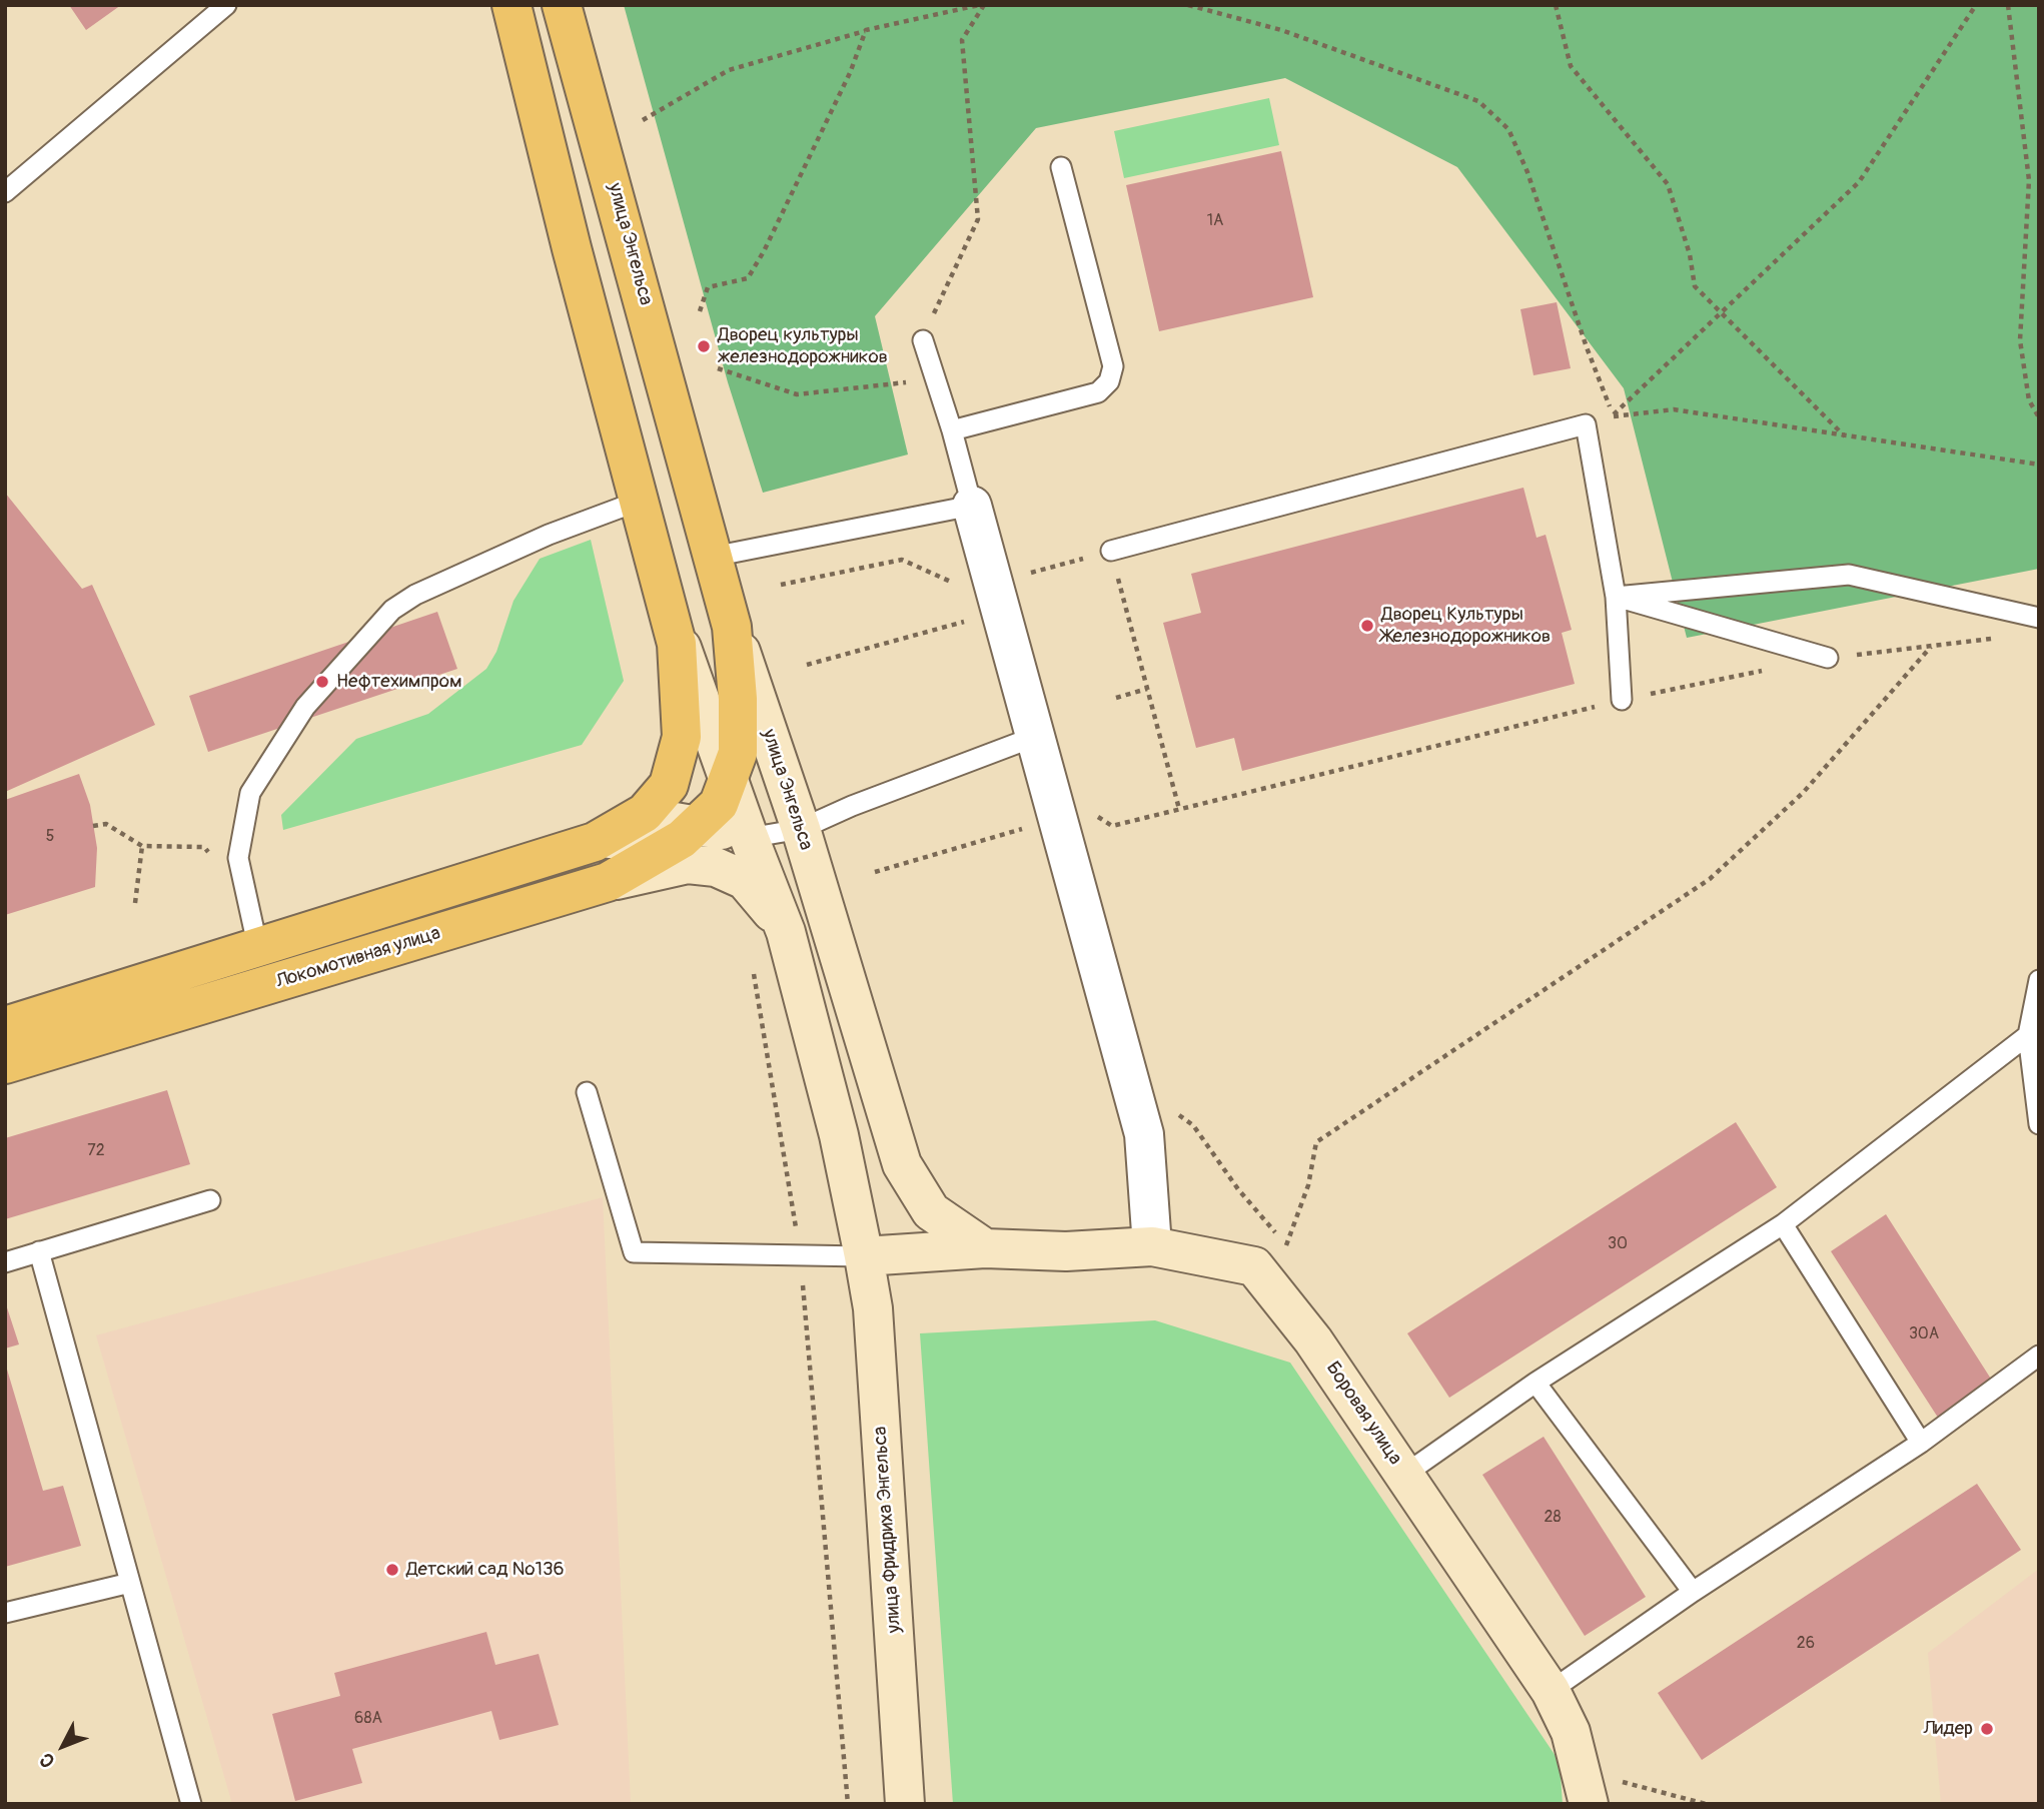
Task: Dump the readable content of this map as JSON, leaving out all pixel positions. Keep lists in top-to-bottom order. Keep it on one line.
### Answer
{"streets":{"main road":["улица Энгельса","Локомотивная улица","Боровая улица","улица Фридриха Энгельса"]},"crossings":[["улица Энгельса","Локомотивная улица"],["улица Энгельса","Боровая улица"],["улица Энгельса","улица Фридриха Энгельса"],["Боровая улица","улица Фридриха Энгельса"]],"places":["Дворец культуры железнодорожников","Дворец Культуры Железнодорожников","Нефтехимпром","Детский сад №136","Лидер"],"house_numbers":["1А","5","72","30","30А","28","26","68А"],"north":"bottom left"}
